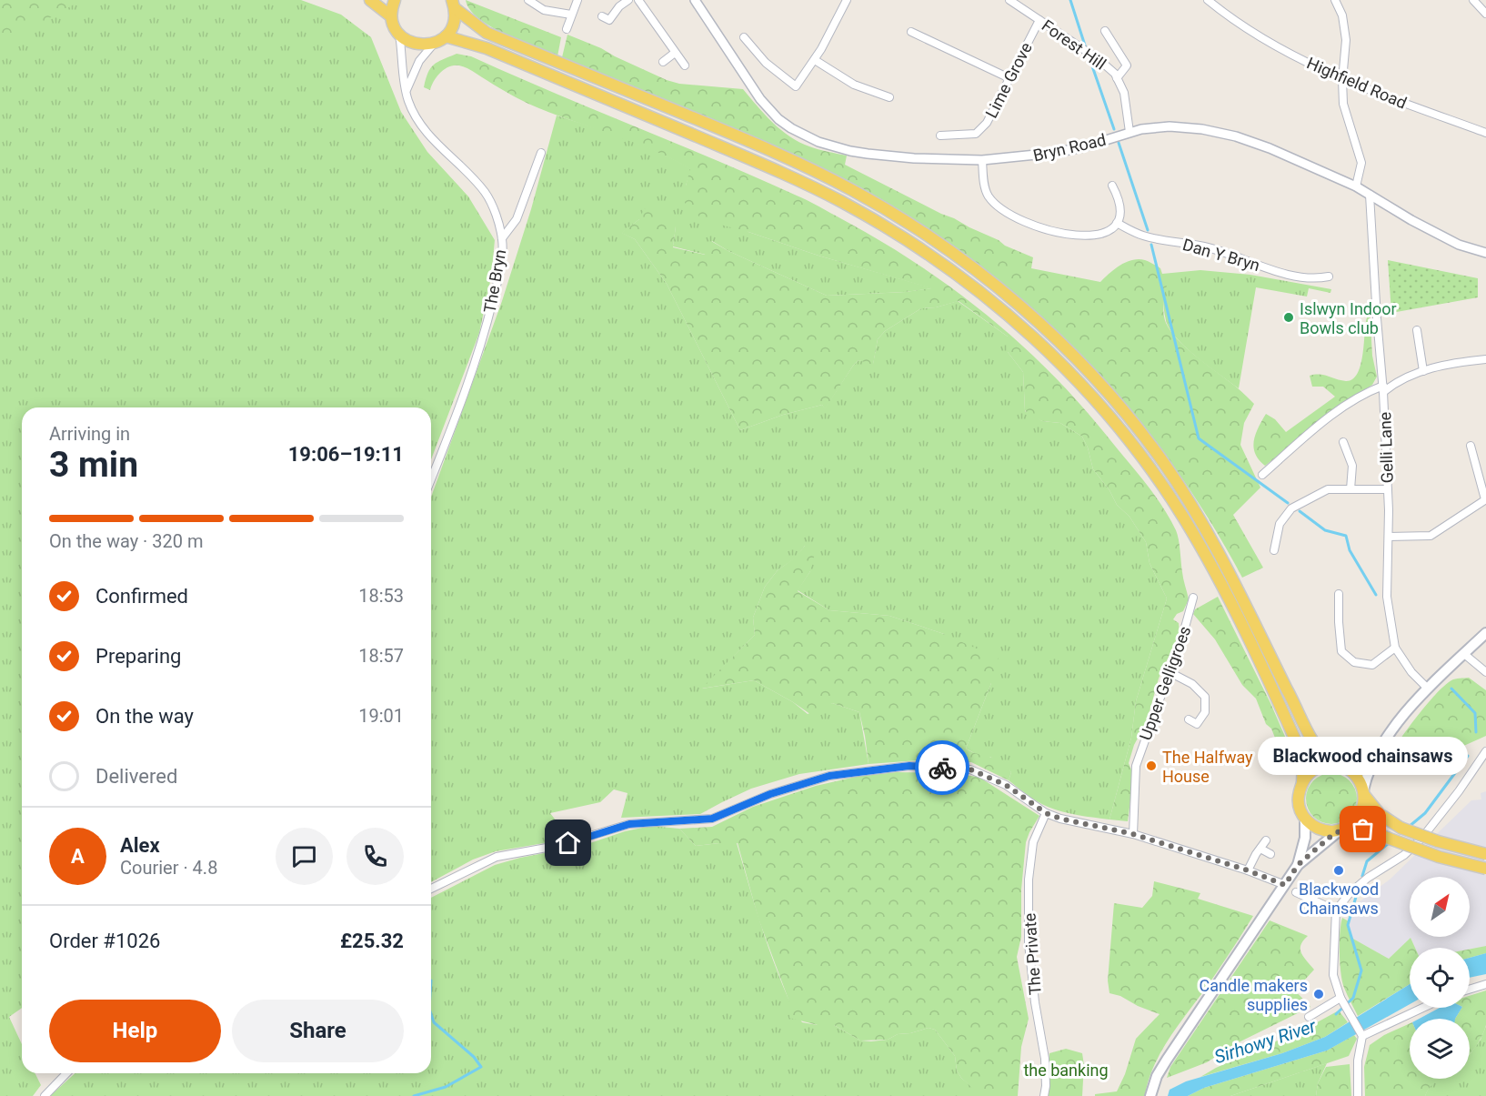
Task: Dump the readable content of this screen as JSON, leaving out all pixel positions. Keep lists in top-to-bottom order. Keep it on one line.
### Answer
{"streets":{"street":["Forest Hill","Lime Grove","Highfield Road","Bryn Road","Dan Y Bryn","The Bryn","Gelli Lane","Upper Gelligroes","The Private"]},"crossings":[["Forest Hill","Lime Grove"],["Forest Hill","Bryn Road"],["Bryn Road","Gelli Lane"]],"water":["Sirhowy River"],"parks":["the banking"],"places":["Islwyn Indoor Bowls club","The Halfway House","Blackwood chainsaws","Blackwood Chainsaws","Candle makers supplies"],"north":"top right","page":{"heading":["3 min","Arriving in","19:06–19:11"],"panel":["Alex","Courier · 4.8","Order #1026","£25.32"],"bar":"On the way · 320 m","list":[["Confirmed","18:53"],["Preparing","18:57"],["On the way","19:01"],"Delivered"],"bubble":"Blackwood chainsaws","round":"A","buttons":["Help","Share"]}}
